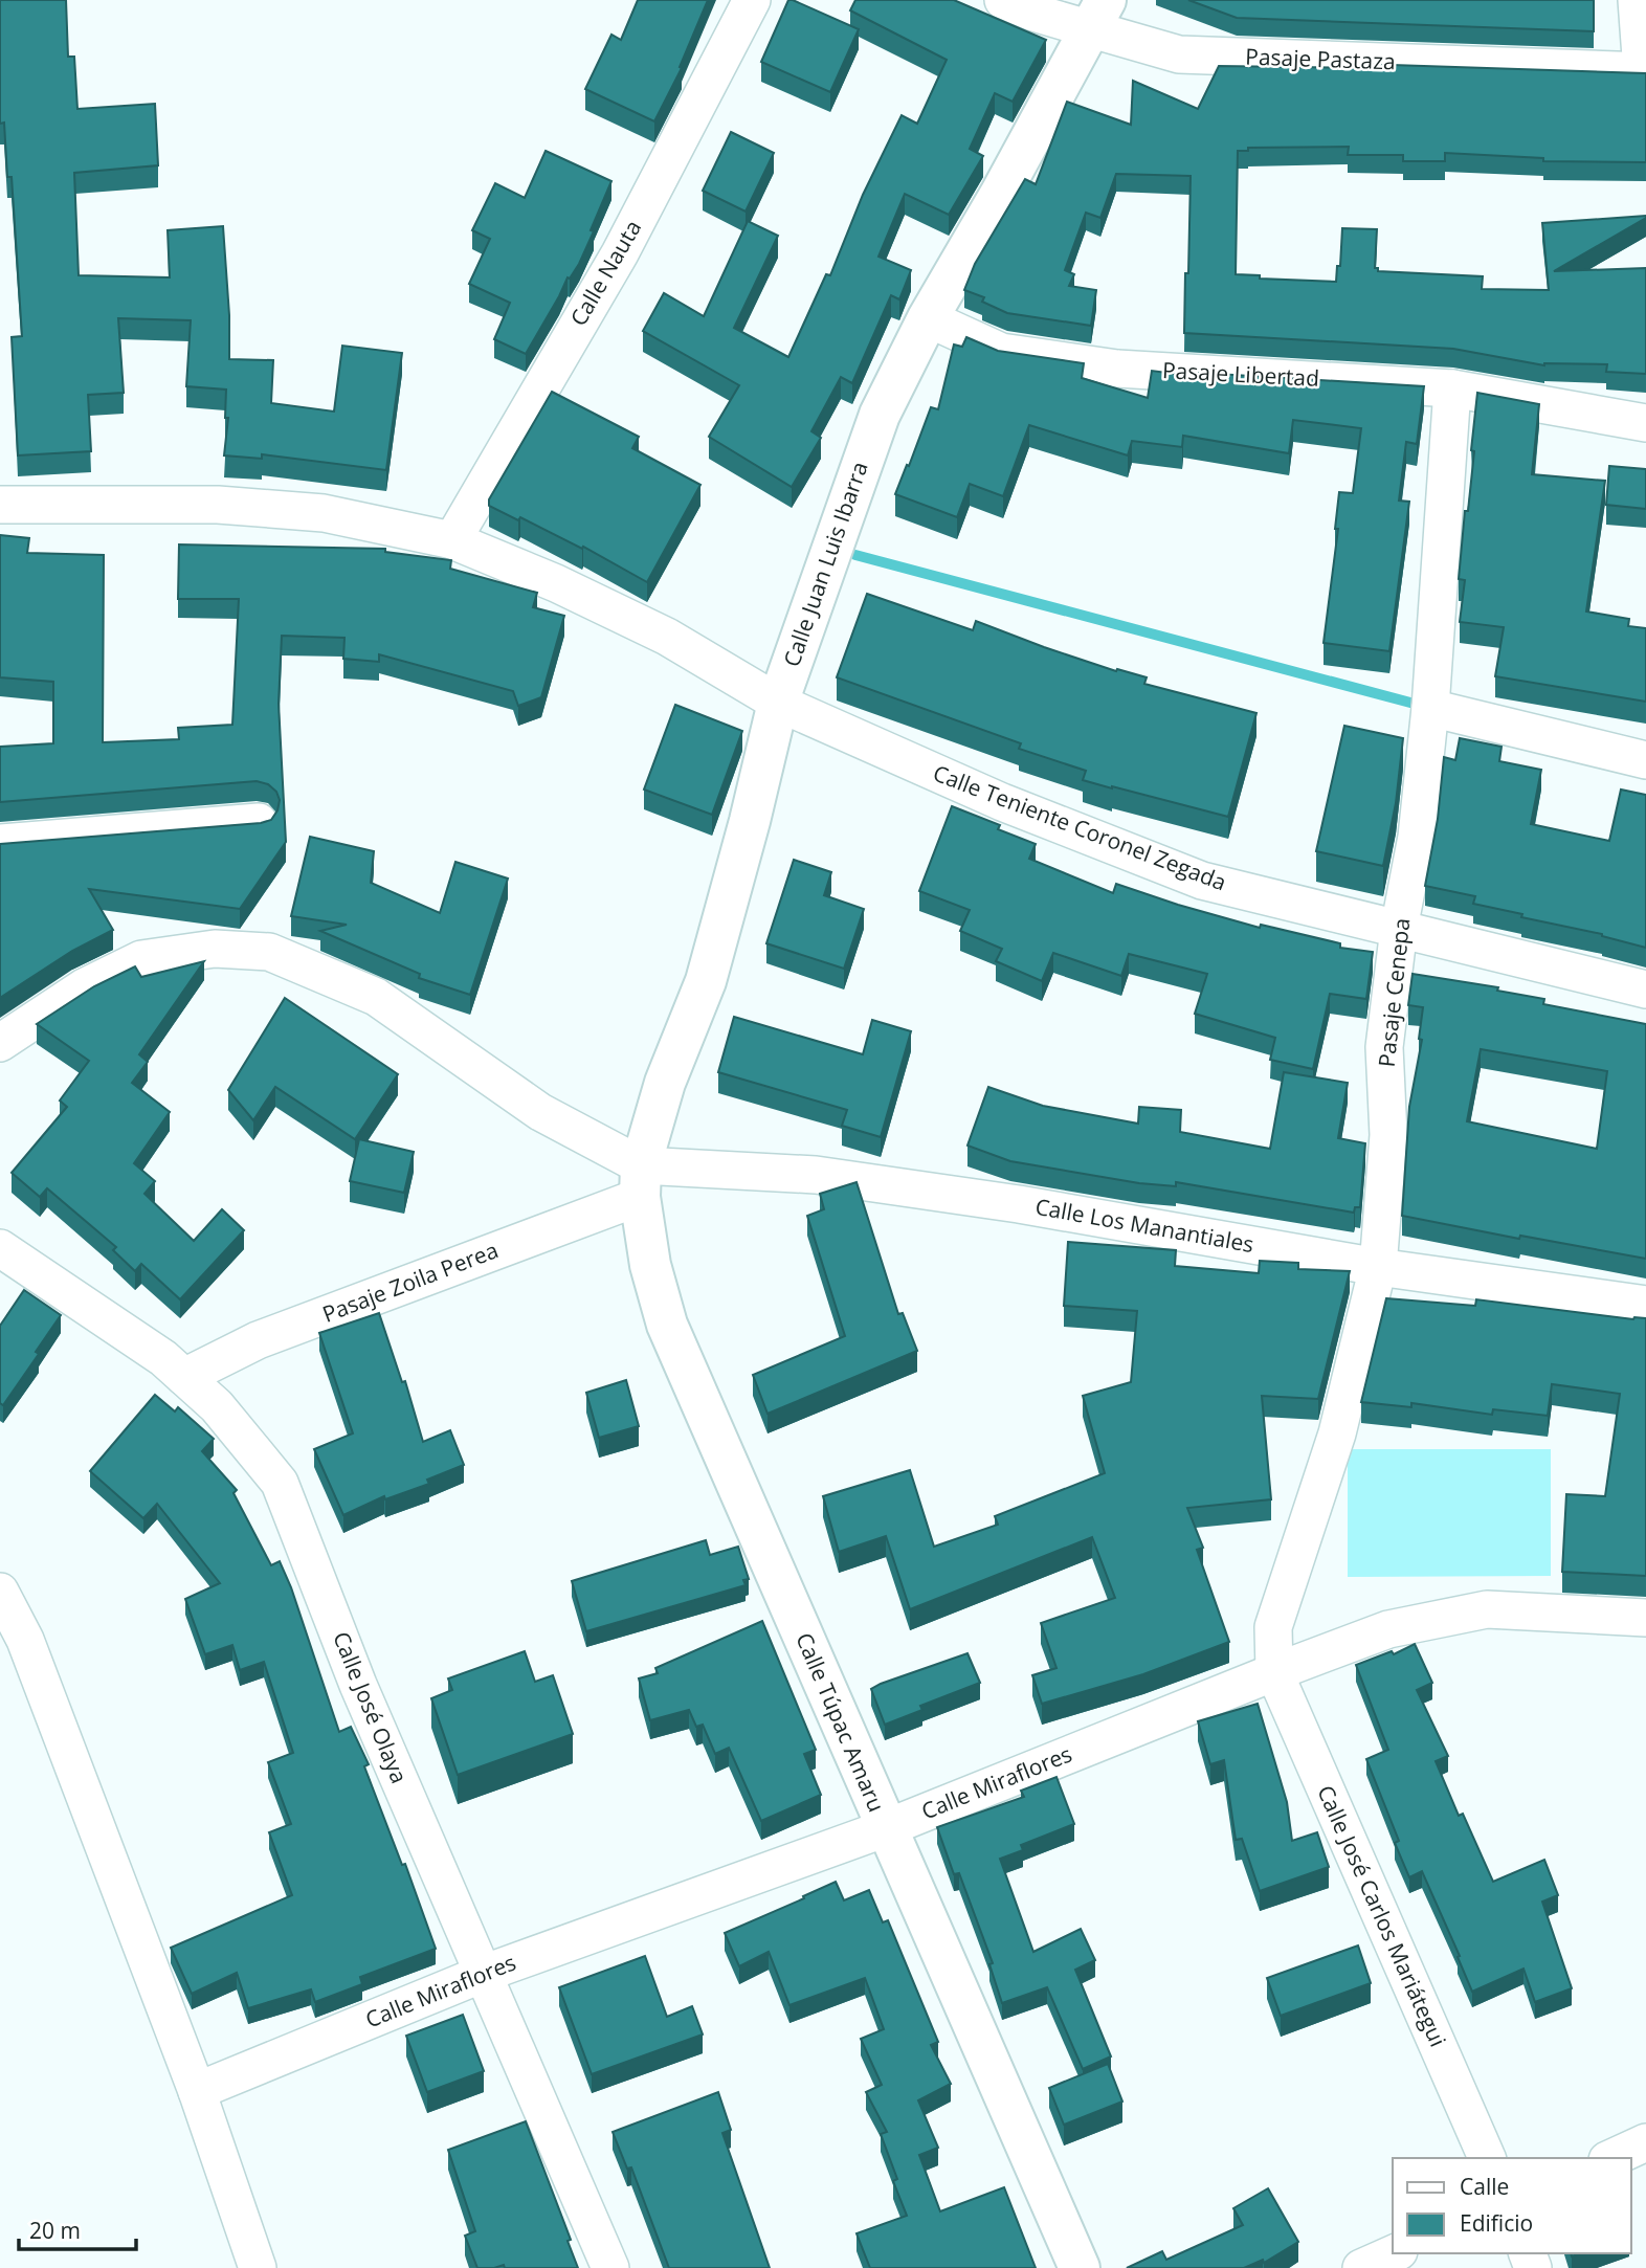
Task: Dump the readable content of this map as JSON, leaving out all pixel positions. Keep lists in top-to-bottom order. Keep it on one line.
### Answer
{"streets":{"street":["Pasaje Pastaza","Calle Nauta","Pasaje Libertad","Calle Juan Luis Ibarra","Calle Teniente Coronel Zegada","Pasaje Cenepa","Calle Los Manantiales","Pasaje Zoila Perea","Calle José Olaya","Calle Túpac Amaru","Calle Miraflores","Calle José Carlos Mariátegui"]},"crossings":[["Pasaje Pastaza","Calle Juan Luis Ibarra"],["Calle Nauta","Calle Teniente Coronel Zegada"],["Pasaje Libertad","Calle Juan Luis Ibarra"],["Pasaje Libertad","Pasaje Cenepa"],["Calle Juan Luis Ibarra","Calle Teniente Coronel Zegada"],["Calle Juan Luis Ibarra","Calle Los Manantiales"],["Calle Juan Luis Ibarra","Pasaje Zoila Perea"],["Calle Juan Luis Ibarra","Calle Túpac Amaru"],["Calle Teniente Coronel Zegada","Pasaje Cenepa"],["Pasaje Cenepa","Calle Los Manantiales"],["Pasaje Cenepa","Calle Miraflores"],["Pasaje Cenepa","Calle José Carlos Mariátegui"],["Calle Los Manantiales","Pasaje Zoila Perea"],["Calle Los Manantiales","Calle Túpac Amaru"],["Pasaje Zoila Perea","Calle José Olaya"],["Pasaje Zoila Perea","Calle Túpac Amaru"],["Calle José Olaya","Calle Miraflores"],["Calle Túpac Amaru","Calle Miraflores"],["Calle Miraflores","Calle José Carlos Mariátegui"]],"legend":["Calle","Edificio"],"scale_bar":"20 m"}
